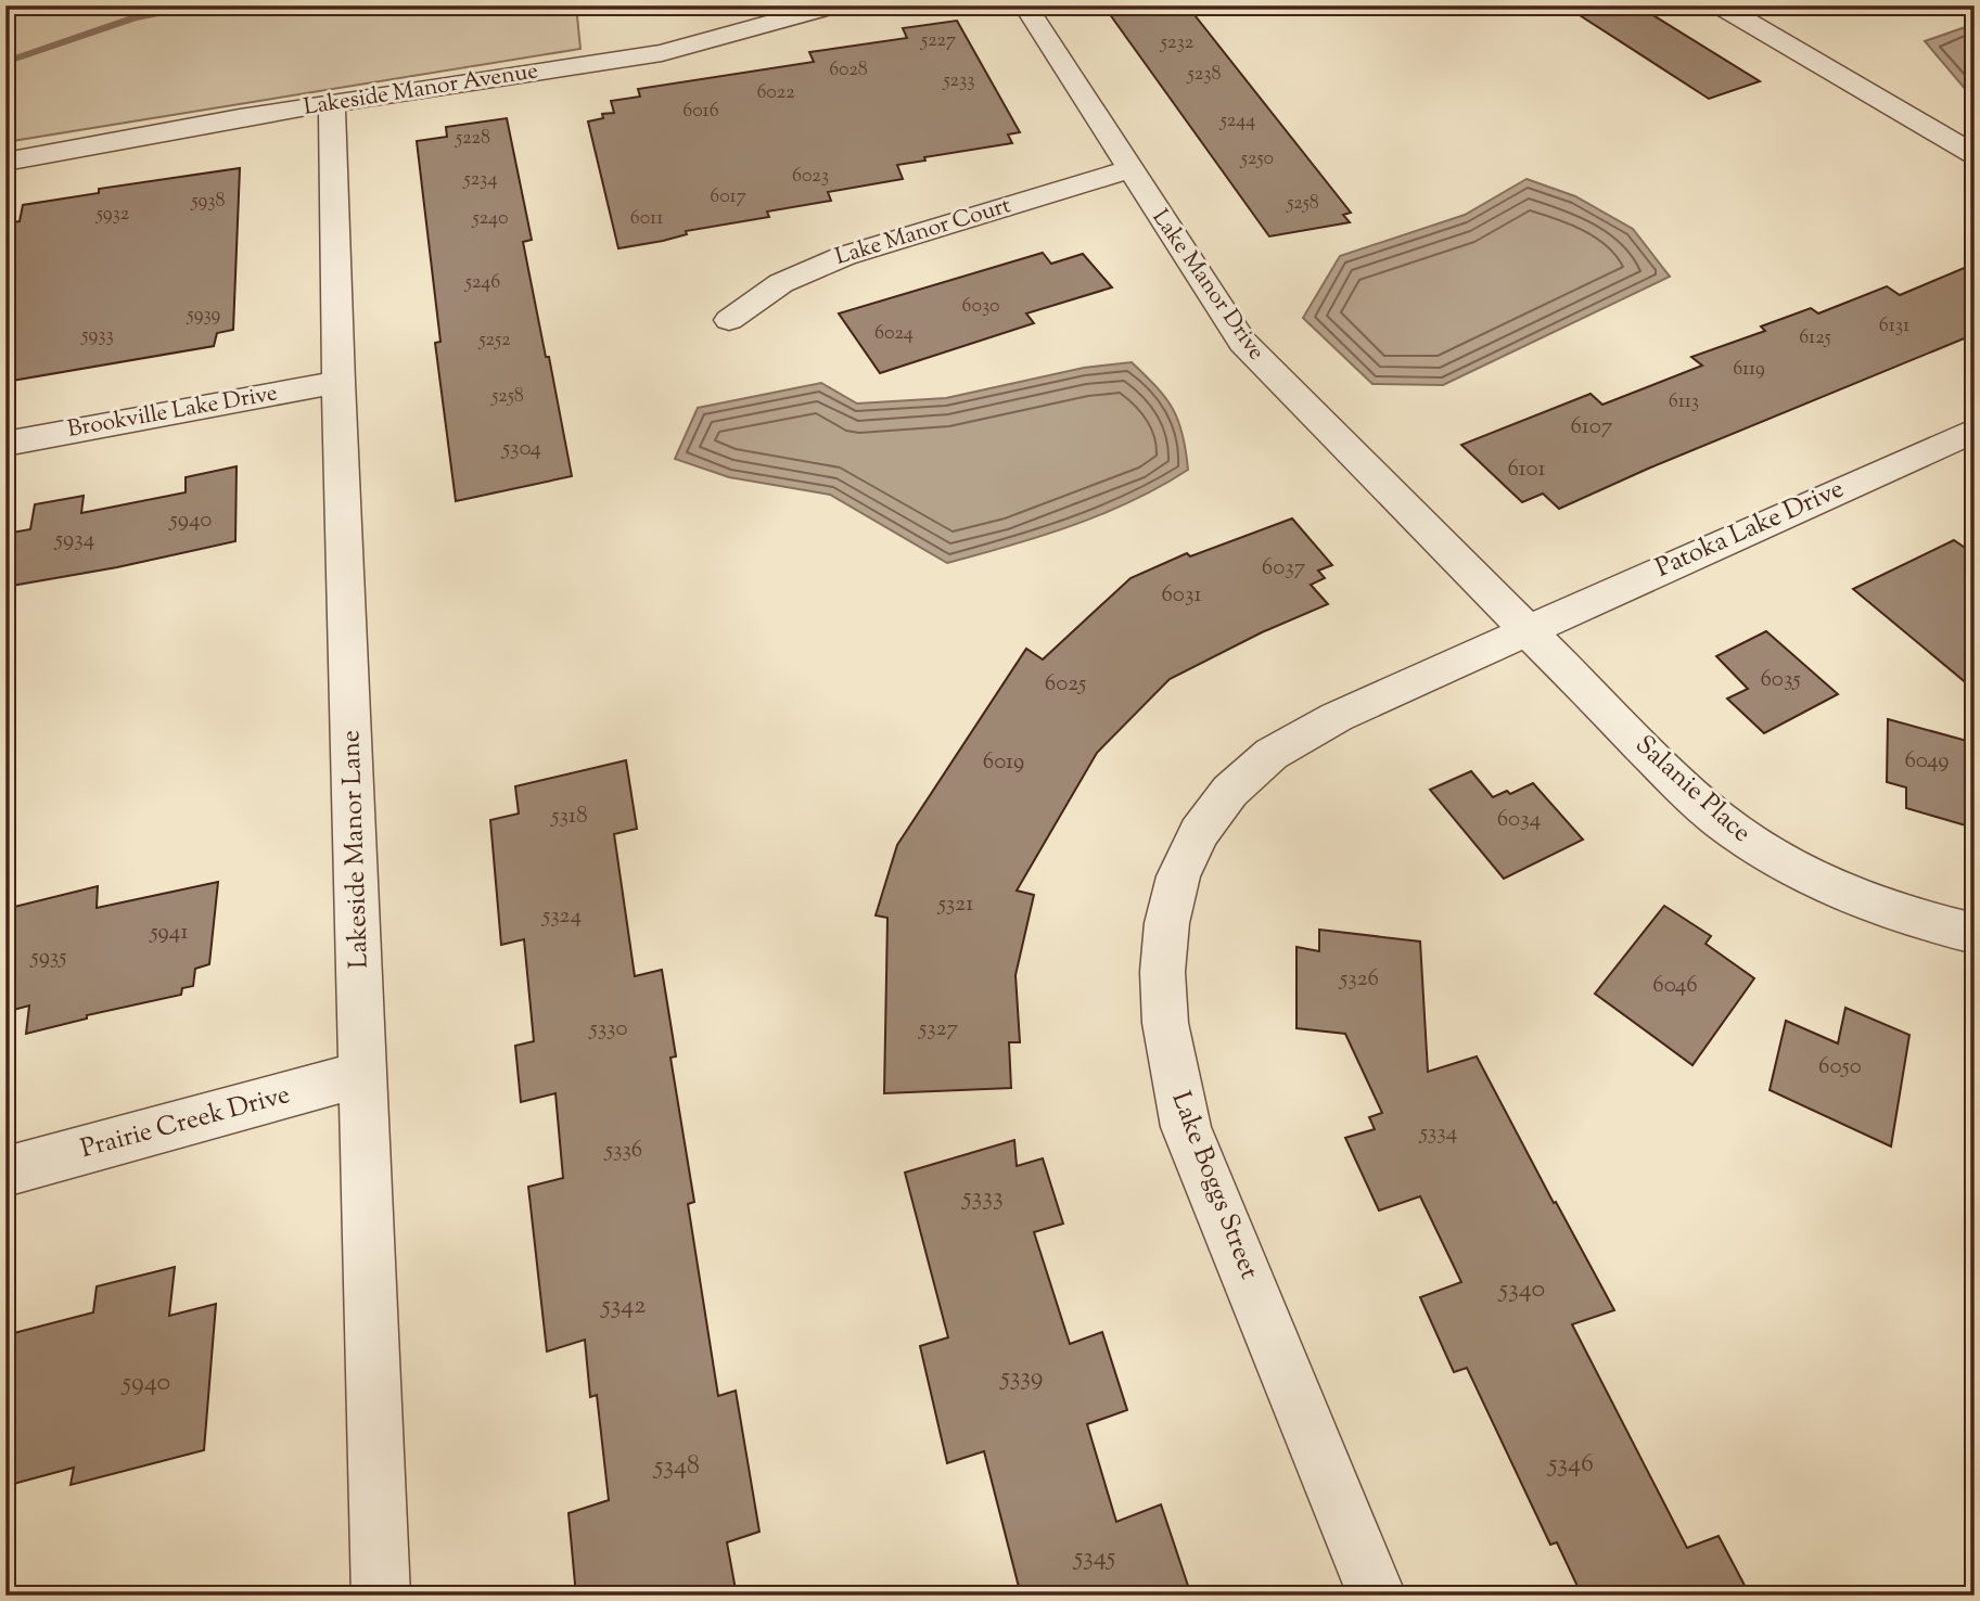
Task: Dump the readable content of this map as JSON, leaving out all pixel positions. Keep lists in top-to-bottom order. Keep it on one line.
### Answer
{"streets":{"street":["Lakeside Manor Avenue","Lake Manor Court","Lake Manor Drive","Brookville Lake Drive","Patoka Lake Drive","Salanie Place","Lakeside Manor Lane","Prairie Creek Drive","Lake Boggs Street"]},"crossings":[["Lakeside Manor Avenue","Lakeside Manor Lane"],["Lake Manor Court","Lake Manor Drive"],["Lake Manor Drive","Patoka Lake Drive"],["Lake Manor Drive","Salanie Place"],["Lake Manor Drive","Lake Boggs Street"],["Brookville Lake Drive","Lakeside Manor Lane"],["Patoka Lake Drive","Salanie Place"],["Patoka Lake Drive","Lake Boggs Street"],["Salanie Place","Lake Boggs Street"],["Lakeside Manor Lane","Prairie Creek Drive"]],"house_numbers":["5227","5232","6028","5238","5233","6022","6016","5244","5228","5250","6023","5234","6017","5938","5258","5932","5240","6011","5246","6030","5939","6131","6024","5933","6125","5252","6119","5258","6113","6107","5304","6101","5940","5934","6037","6031","6035","6025","6049","6019","5318","6034","5321","5324","5941","5935","5326","6046","5330","5327","6050","5334","5336","5333","5340","5342","5339","5940","5346","5348","5345"]}
